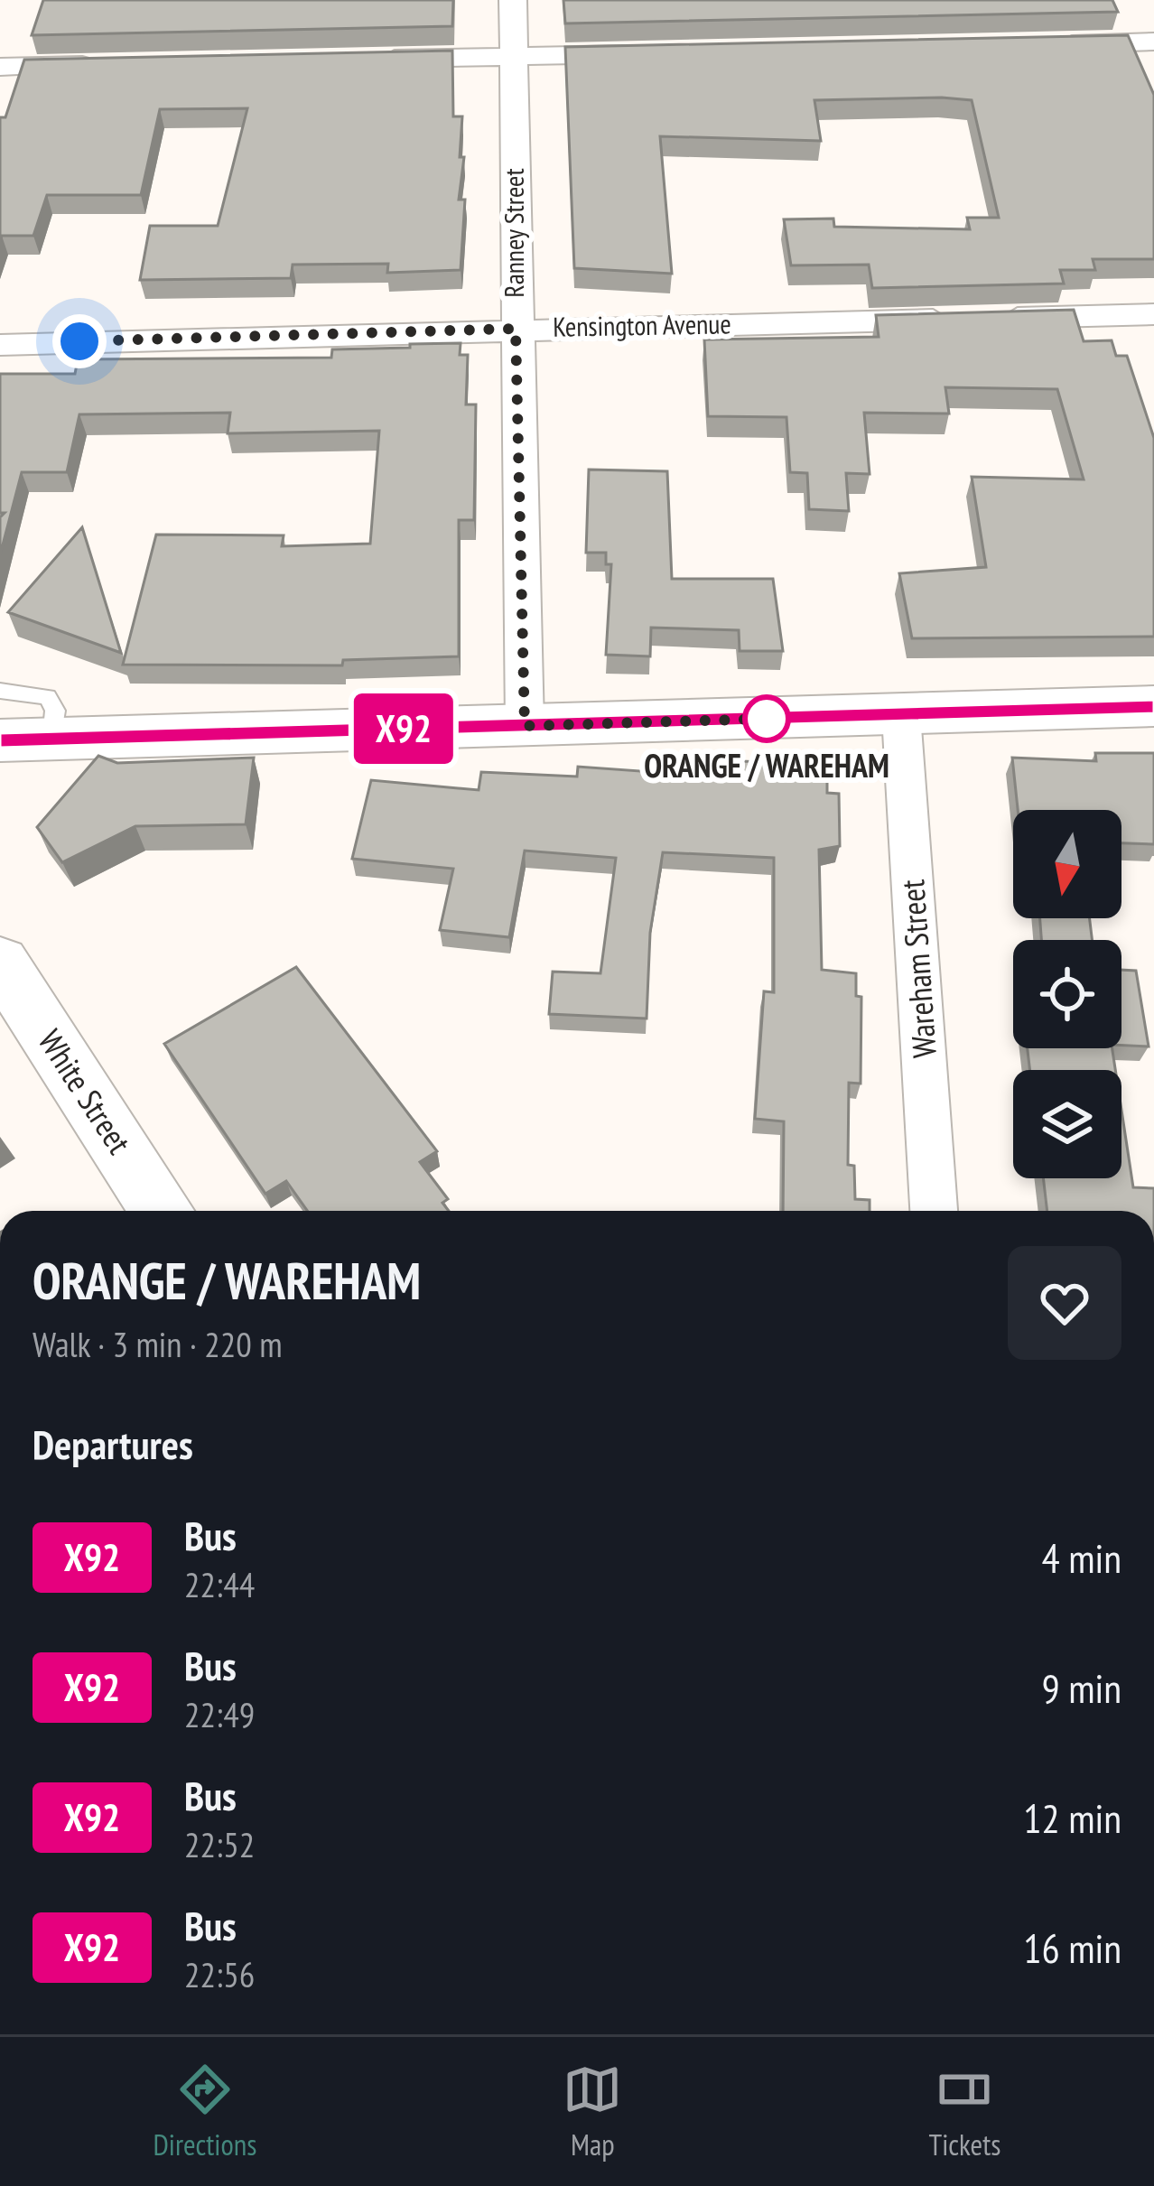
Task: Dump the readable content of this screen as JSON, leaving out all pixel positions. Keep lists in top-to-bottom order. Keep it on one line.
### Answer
{"streets":{"street":["Ranney Street","Kensington Avenue","Wareham Street","White Street"]},"crossings":[["Ranney Street","Kensington Avenue"]],"places":["ORANGE / WAREHAM"],"lines":["bus line X92"],"north":"bottom","page":{"on_map":"X92","heading":[["ORANGE / WAREHAM","Walk · 3 min · 220 m"],"Departures"],"list":[{"mark":"X92","name":"Bus","note":"22:44","value":"4 min"},{"mark":"X92","name":"Bus","note":"22:49","value":"9 min"},{"mark":"X92","name":"Bus","note":"22:52","value":"12 min"},{"mark":"X92","name":"Bus","note":"22:56","value":"16 min"}],"tabs":["Directions","Map","Tickets"]}}
